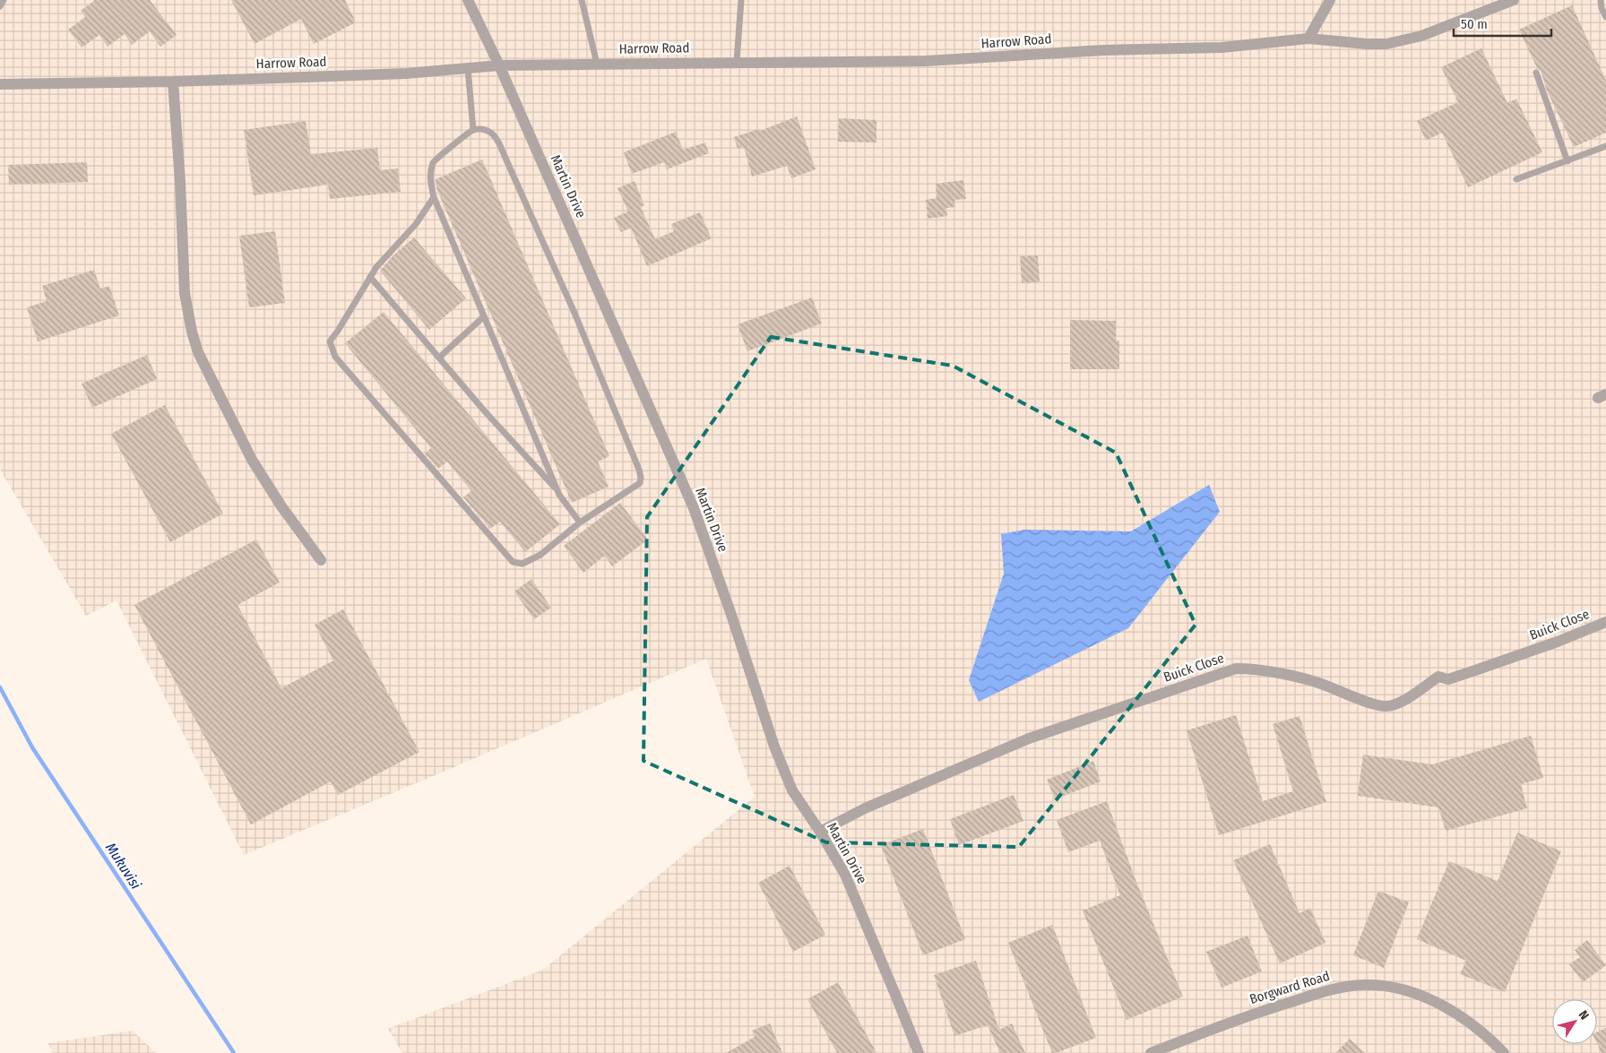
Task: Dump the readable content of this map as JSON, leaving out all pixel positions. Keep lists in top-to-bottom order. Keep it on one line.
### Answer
{"streets":{"street":["Harrow Road","Martin Drive","Buick Close","Borgward Road"]},"crossings":[["Harrow Road","Martin Drive"],["Martin Drive","Buick Close"]],"water":["Mukuvisi"],"scale_bar":"50 m","north":"top right"}
